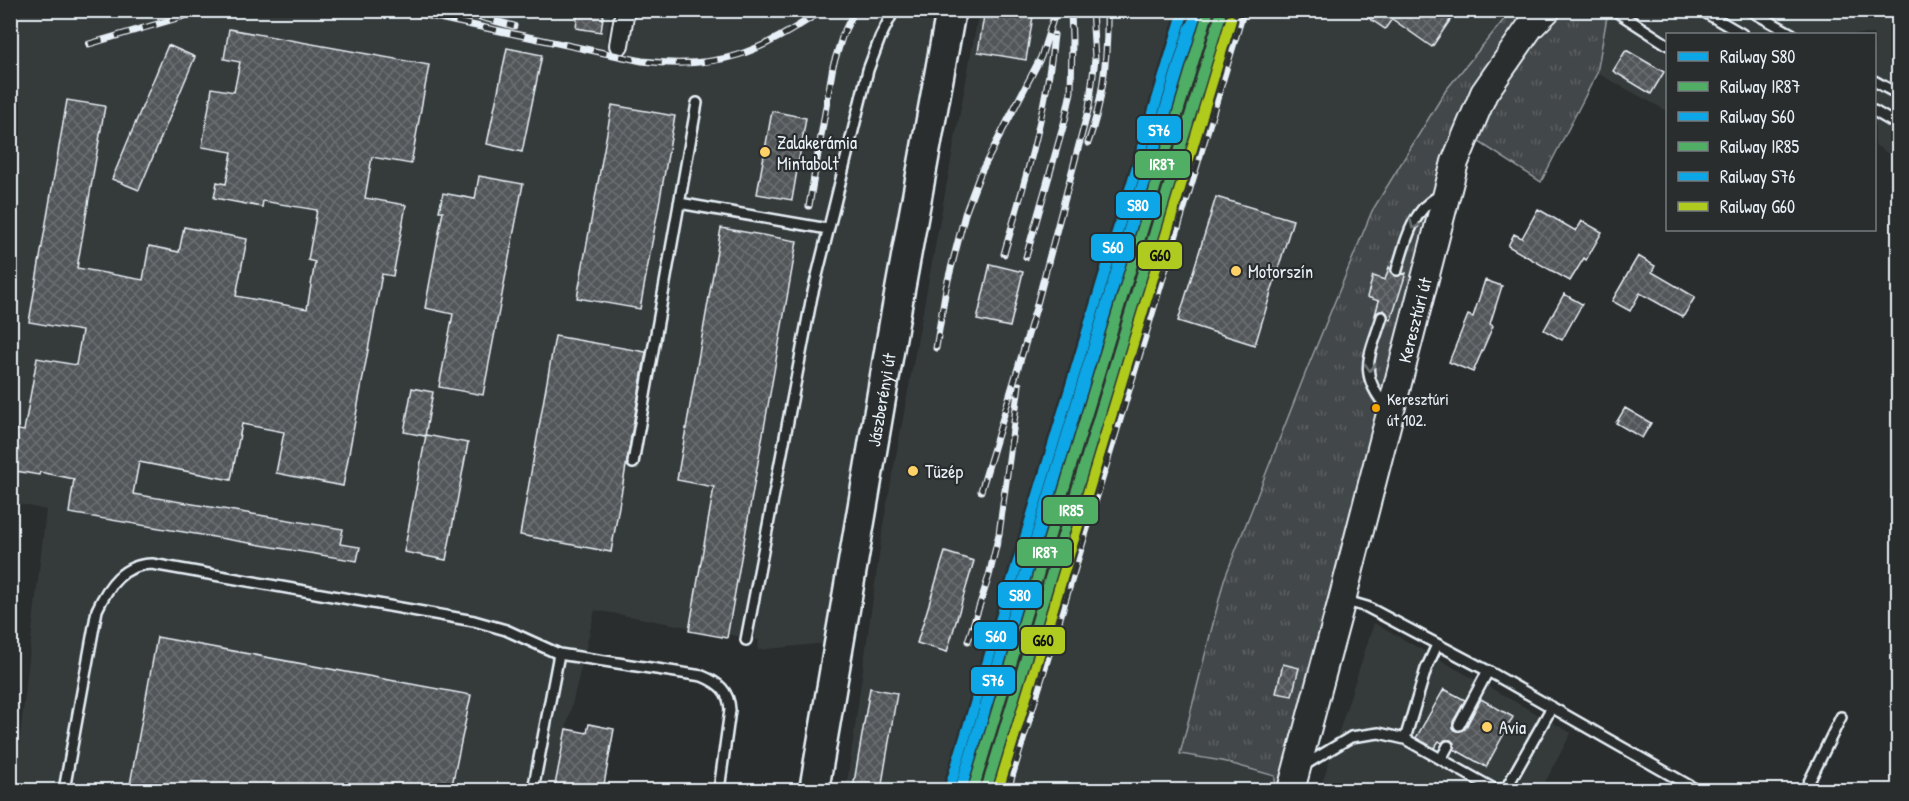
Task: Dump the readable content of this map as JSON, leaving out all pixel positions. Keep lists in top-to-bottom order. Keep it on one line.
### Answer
{"streets":{"main road":["Keresztúri út","Jászberényi út"]},"places":["Zalakerámia Mintabolt","Motorszín","Keresztúri út 102.","Tüzép","Avia"],"lines":["rail line S80","rail line S60","rail line IR87","rail line IR85","rail line G60","rail line S76"],"legend":["Railway S80","Railway IR87","Railway S60","Railway IR85","Railway S76","Railway G60"]}
